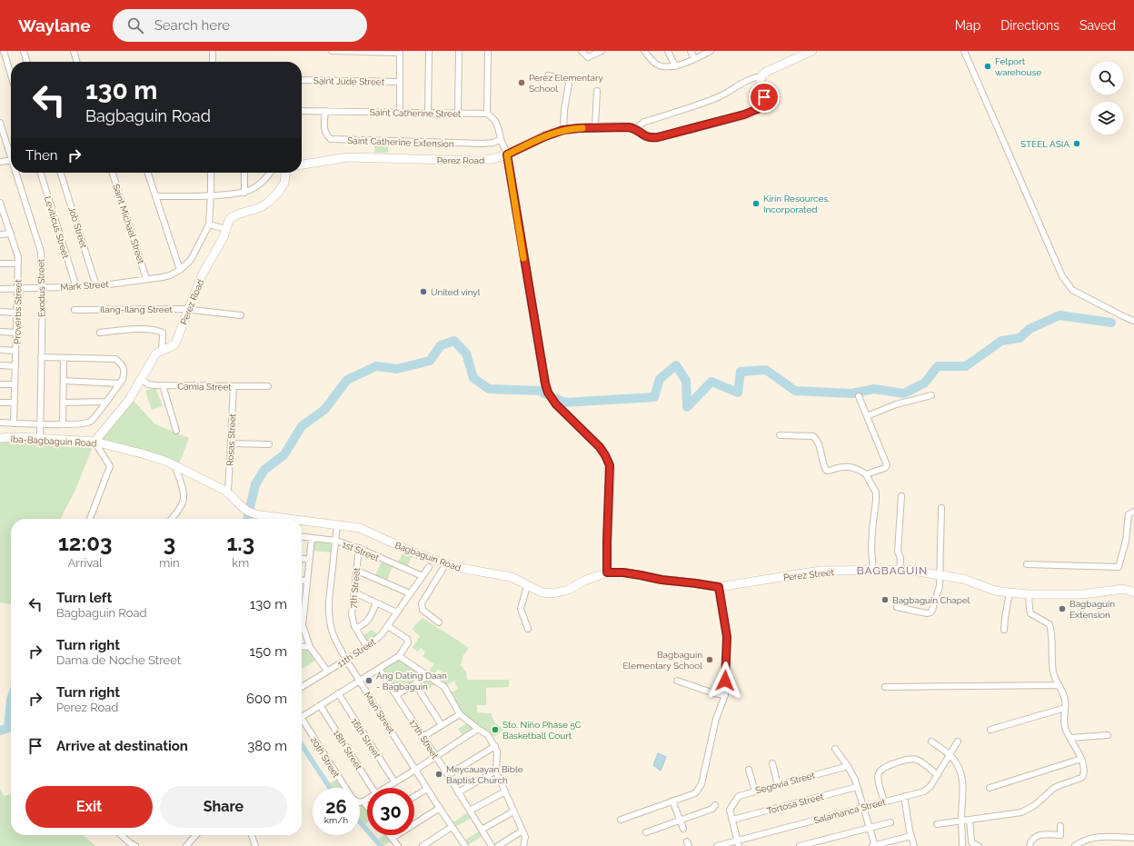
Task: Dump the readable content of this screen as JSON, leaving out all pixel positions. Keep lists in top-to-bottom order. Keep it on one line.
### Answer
{"streets":{"street":["Saint Jude Street","Saint Catherine Street","Saint Catherine Extension","Perez Road","Saint Michael Street","Leviticus Street","Job Street","Mark Street","Exodus Street","Ilang-Ilang Street","Proverbs Street","Camia Street","Rosas Street","Iba-Bagbaguin Road","1st Street","Bagbaguin Road","Perez Street","7th Street","11th Street","Main Street","16th Street","17th Street","18th Street","20th Street","Segovia Street","Tortosa Street","Salamanca Street"]},"crossings":[["Saint Catherine Street","Saint Catherine Extension"],["Perez Road","Ilang-Ilang Street"],["Perez Road","Camia Street"],["Perez Road","Iba-Bagbaguin Road"],["Saint Michael Street","Mark Street"],["Leviticus Street","Mark Street"],["Job Street","Mark Street"],["Mark Street","Exodus Street"],["Mark Street","Proverbs Street"],["Exodus Street","Iba-Bagbaguin Road"],["Camia Street","Rosas Street"],["Rosas Street","Iba-Bagbaguin Road"],["Iba-Bagbaguin Road","Bagbaguin Road"],["Iba-Bagbaguin Road","Main Street"],["1st Street","7th Street"],["1st Street","11th Street"],["1st Street","Main Street"],["Bagbaguin Road","Perez Street"],["7th Street","11th Street"],["11th Street","Main Street"],["Segovia Street","Tortosa Street"]],"districts":["BAGBAGUIN"],"places":["Felport warehouse","Perez Elementary School","STEEL ASIA","Kirin Resources, Incorporated","United vinyl","Bagbaguin Chapel","Bagbaguin Extension","Bagbaguin Elementary School","Ang Dating Daan - Bagbaguin","Sto. Niño Phase 5C Basketball Court","Meycauayan Bible Baptist Church"],"page":{"header":"Waylane","search":"Search here","nav":["Map","Directions","Saved"],"turn":["130 m","Bagbaguin Road"],"then":"Then","eta":["12:03","Arrival","3","min","1.3","km"],"list":[{"name":"Turn left","note":"Bagbaguin Road","value":"130 m"},{"name":"Turn right","note":"Dama de Noche Street","value":"150 m"},{"name":"Turn right","note":"Perez Road","value":"600 m"},{"name":"Arrive at destination","value":"380 m"}],"buttons":["Exit","Share"],"speed":"26 km/h","limit":"30"}}
